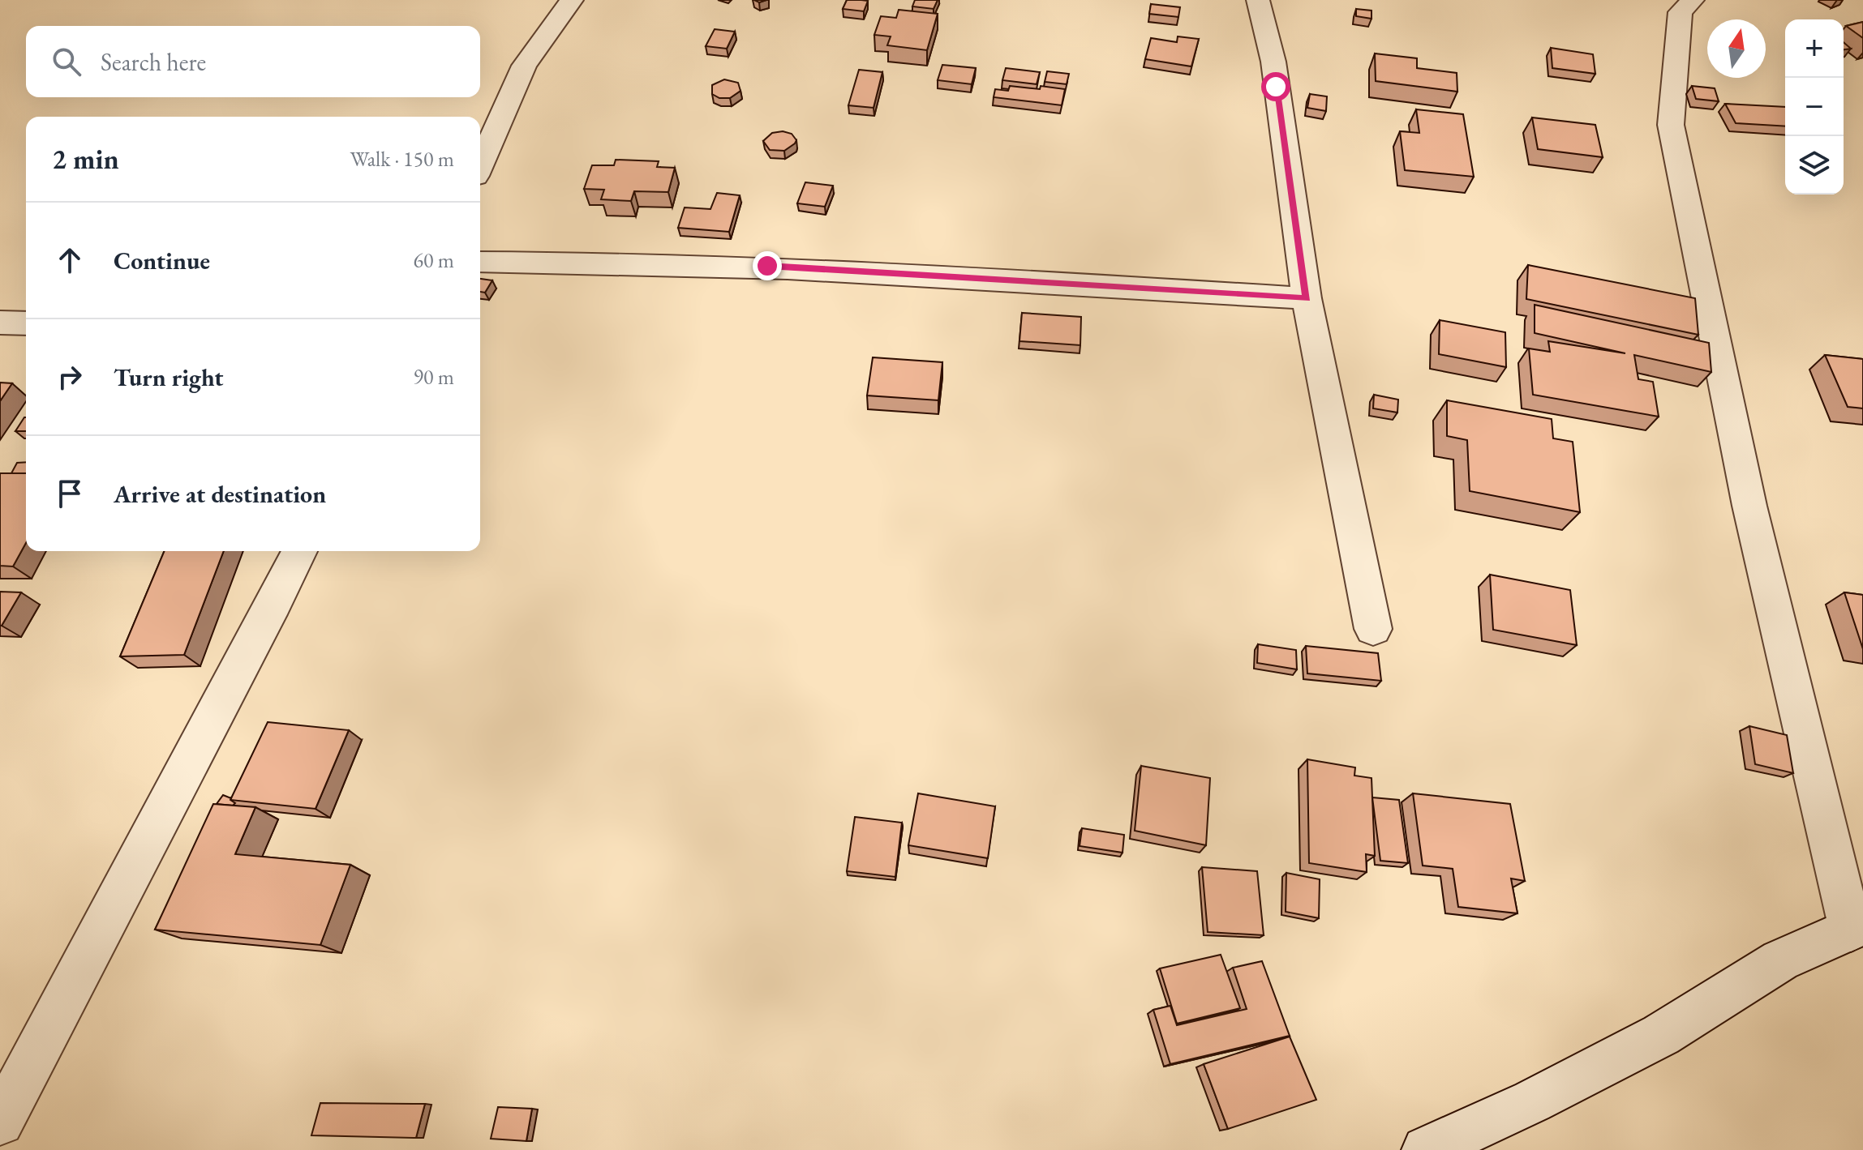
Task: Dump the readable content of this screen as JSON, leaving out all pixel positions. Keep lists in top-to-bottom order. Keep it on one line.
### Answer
{"north":"top","page":{"map_buttons":["+","−"],"search":"Search here","heading":["2 min","Walk · 150 m"],"list":[["Continue","60 m"],["Turn right","90 m"],"Arrive at destination"]}}
